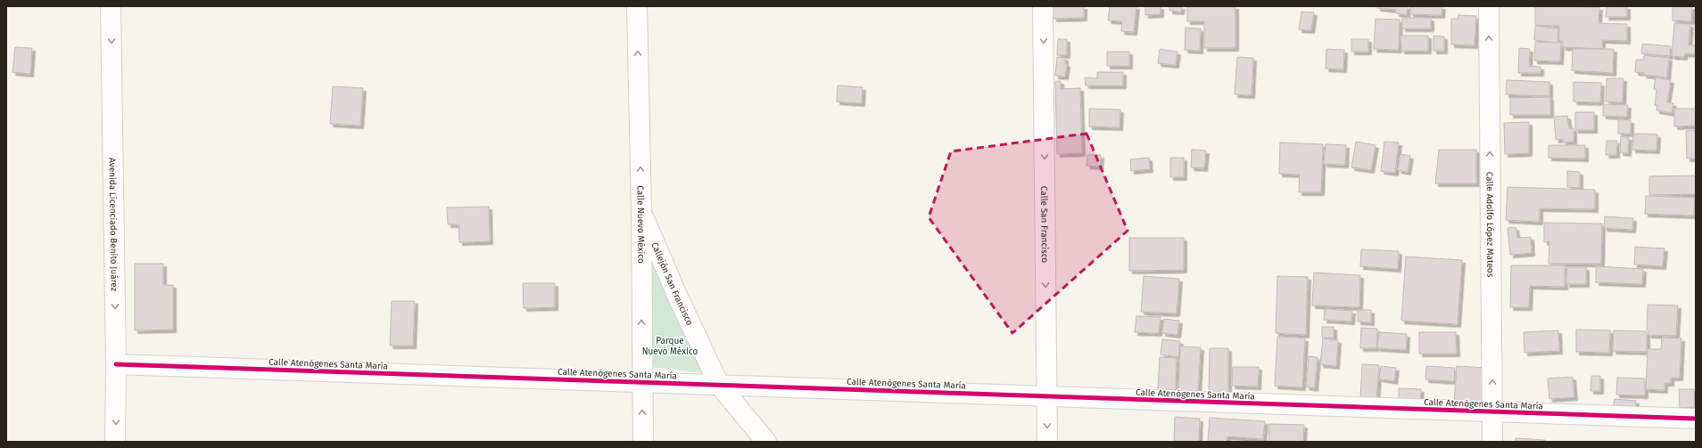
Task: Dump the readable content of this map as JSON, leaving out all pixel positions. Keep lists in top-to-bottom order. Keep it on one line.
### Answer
{"streets":{"street":["Avenida Licenciado Benito Juárez","Calle Nuevo México","Calle San Francisco","Calle Adolfo López Mateos","Callejón San Francisco","Calle Atenógenes Santa María"]},"crossings":[["Avenida Licenciado Benito Juárez","Calle Atenógenes Santa María"],["Calle Nuevo México","Callejón San Francisco"],["Calle Nuevo México","Calle Atenógenes Santa María"],["Calle San Francisco","Calle Atenógenes Santa María"],["Calle Adolfo López Mateos","Calle Atenógenes Santa María"],["Callejón San Francisco","Calle Atenógenes Santa María"]],"one_way":["Avenida Licenciado Benito Juárez","Calle Nuevo México","Calle San Francisco","Calle Adolfo López Mateos"],"parks":["Parque Nuevo México"]}
